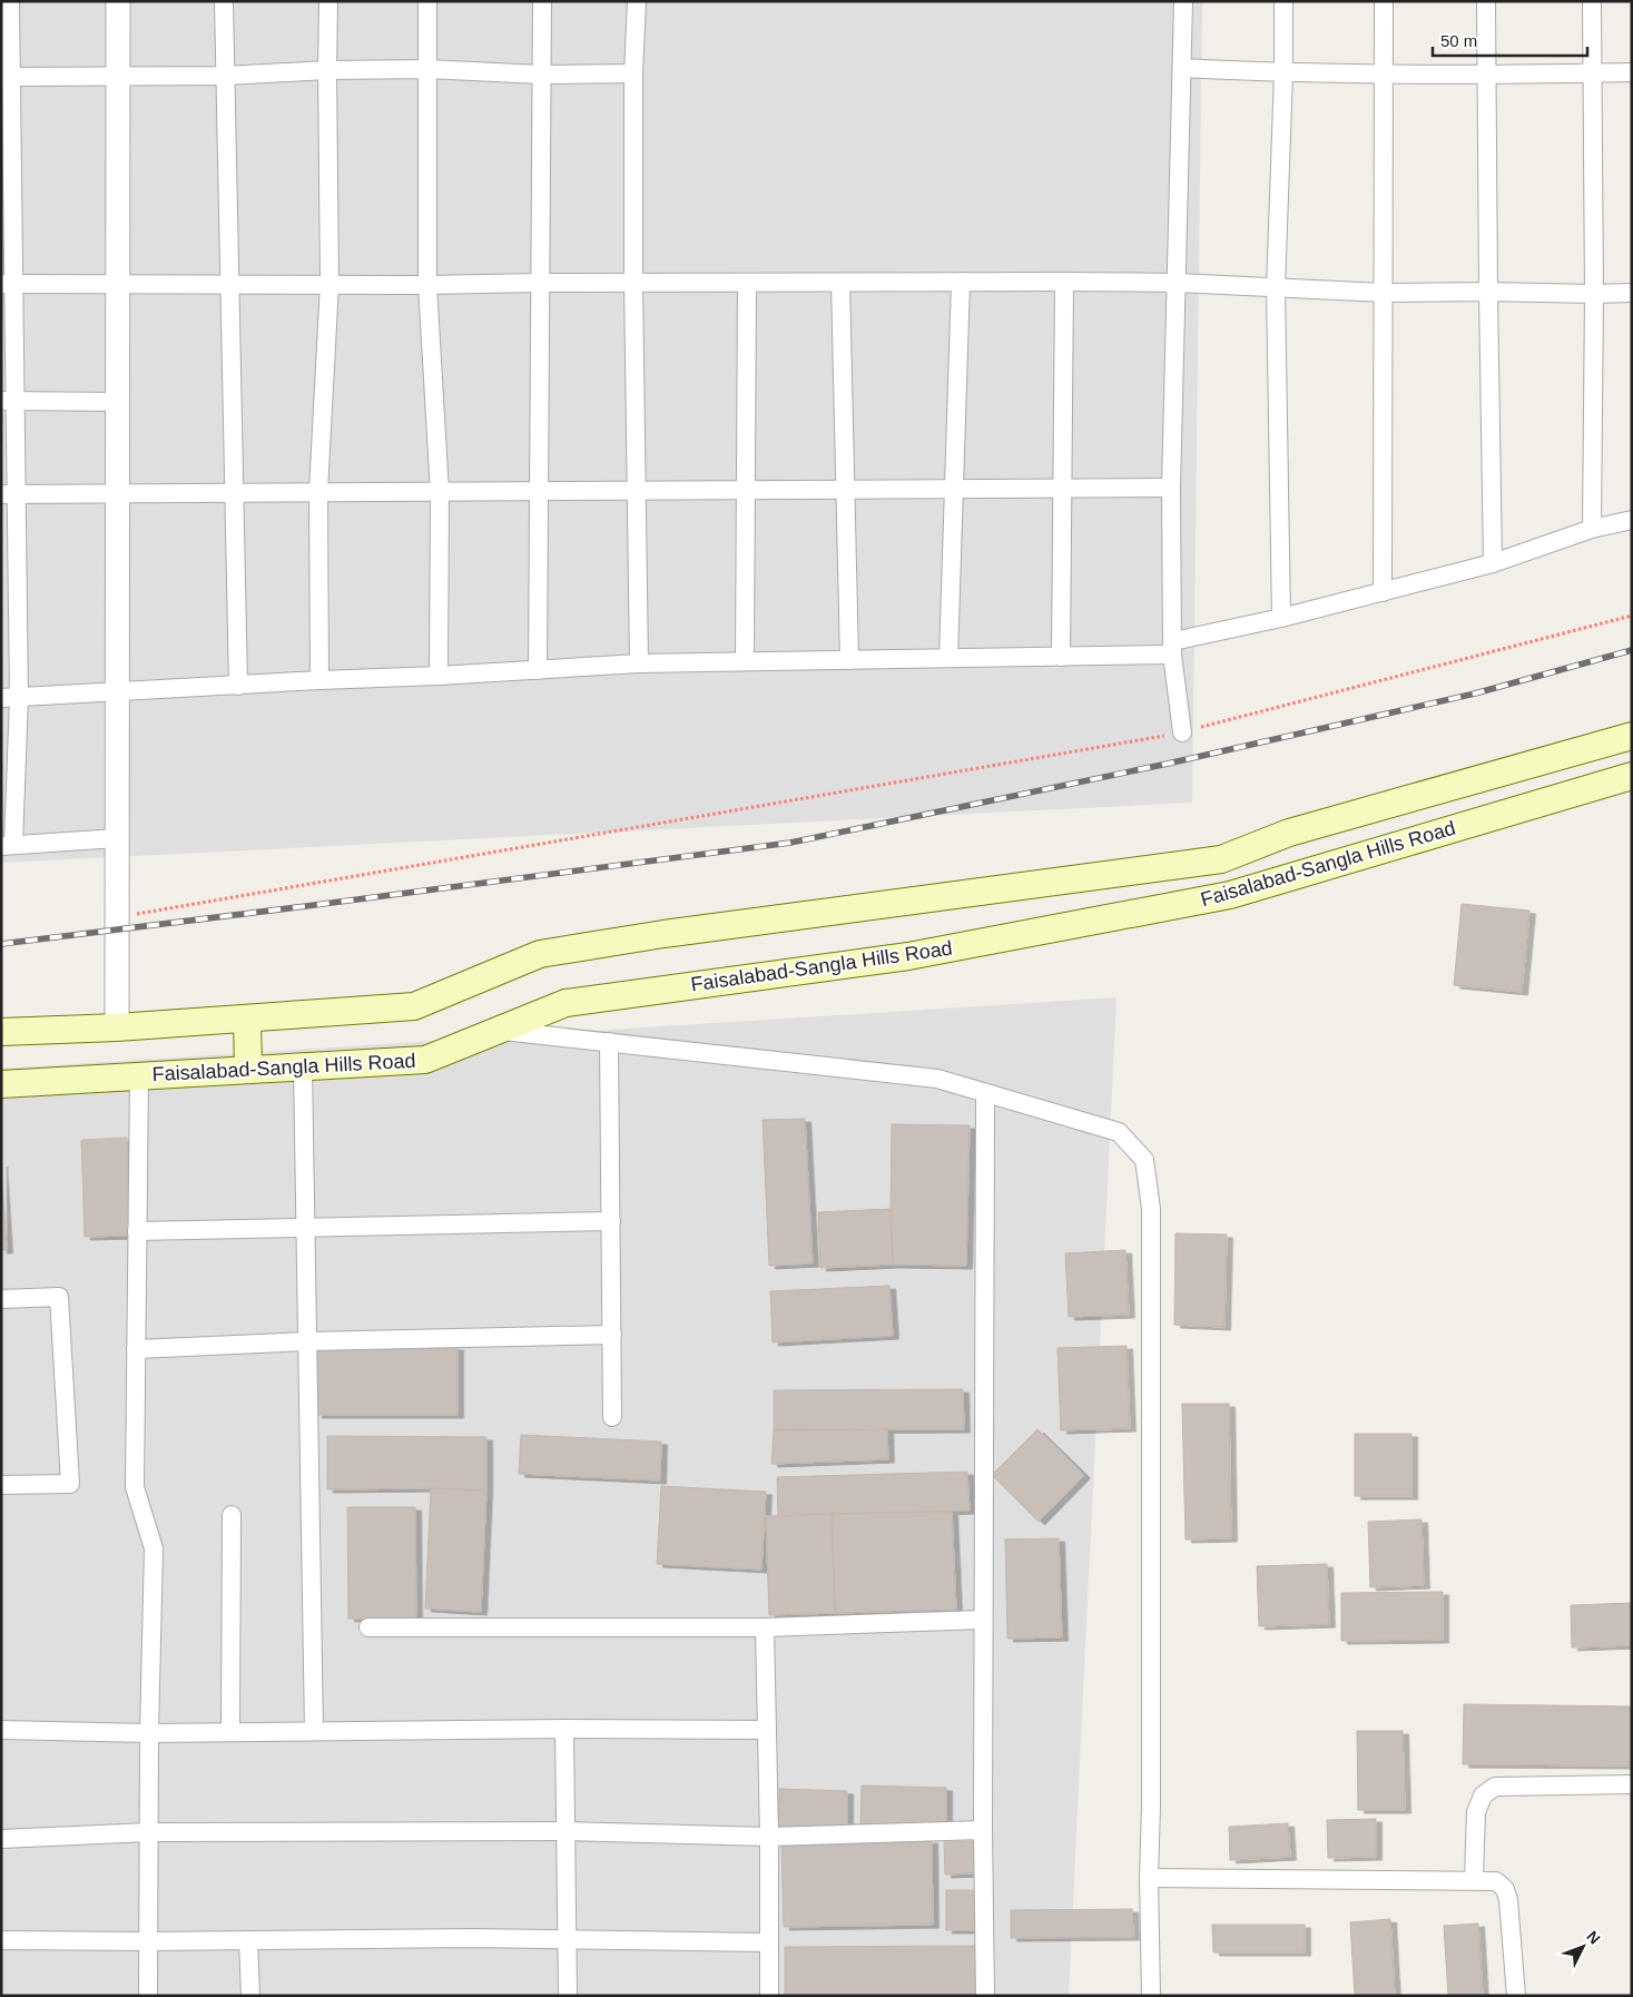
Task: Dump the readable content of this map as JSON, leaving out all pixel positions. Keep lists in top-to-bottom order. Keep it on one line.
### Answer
{"streets":{"main road":["Faisalabad-Sangla Hills Road"]},"scale_bar":"50 m","north":"top right"}
